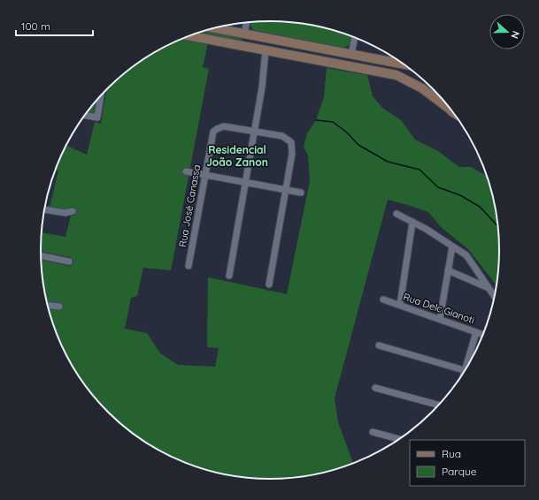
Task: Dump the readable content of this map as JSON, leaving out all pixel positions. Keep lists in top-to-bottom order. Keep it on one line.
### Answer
{"streets":{"street":["Rua José Canassa","Rua Delc Gianoti"]},"districts":["Residencial João Zanon"],"legend":["Rua","Parque"],"scale_bar":"100 m","north":"right"}
